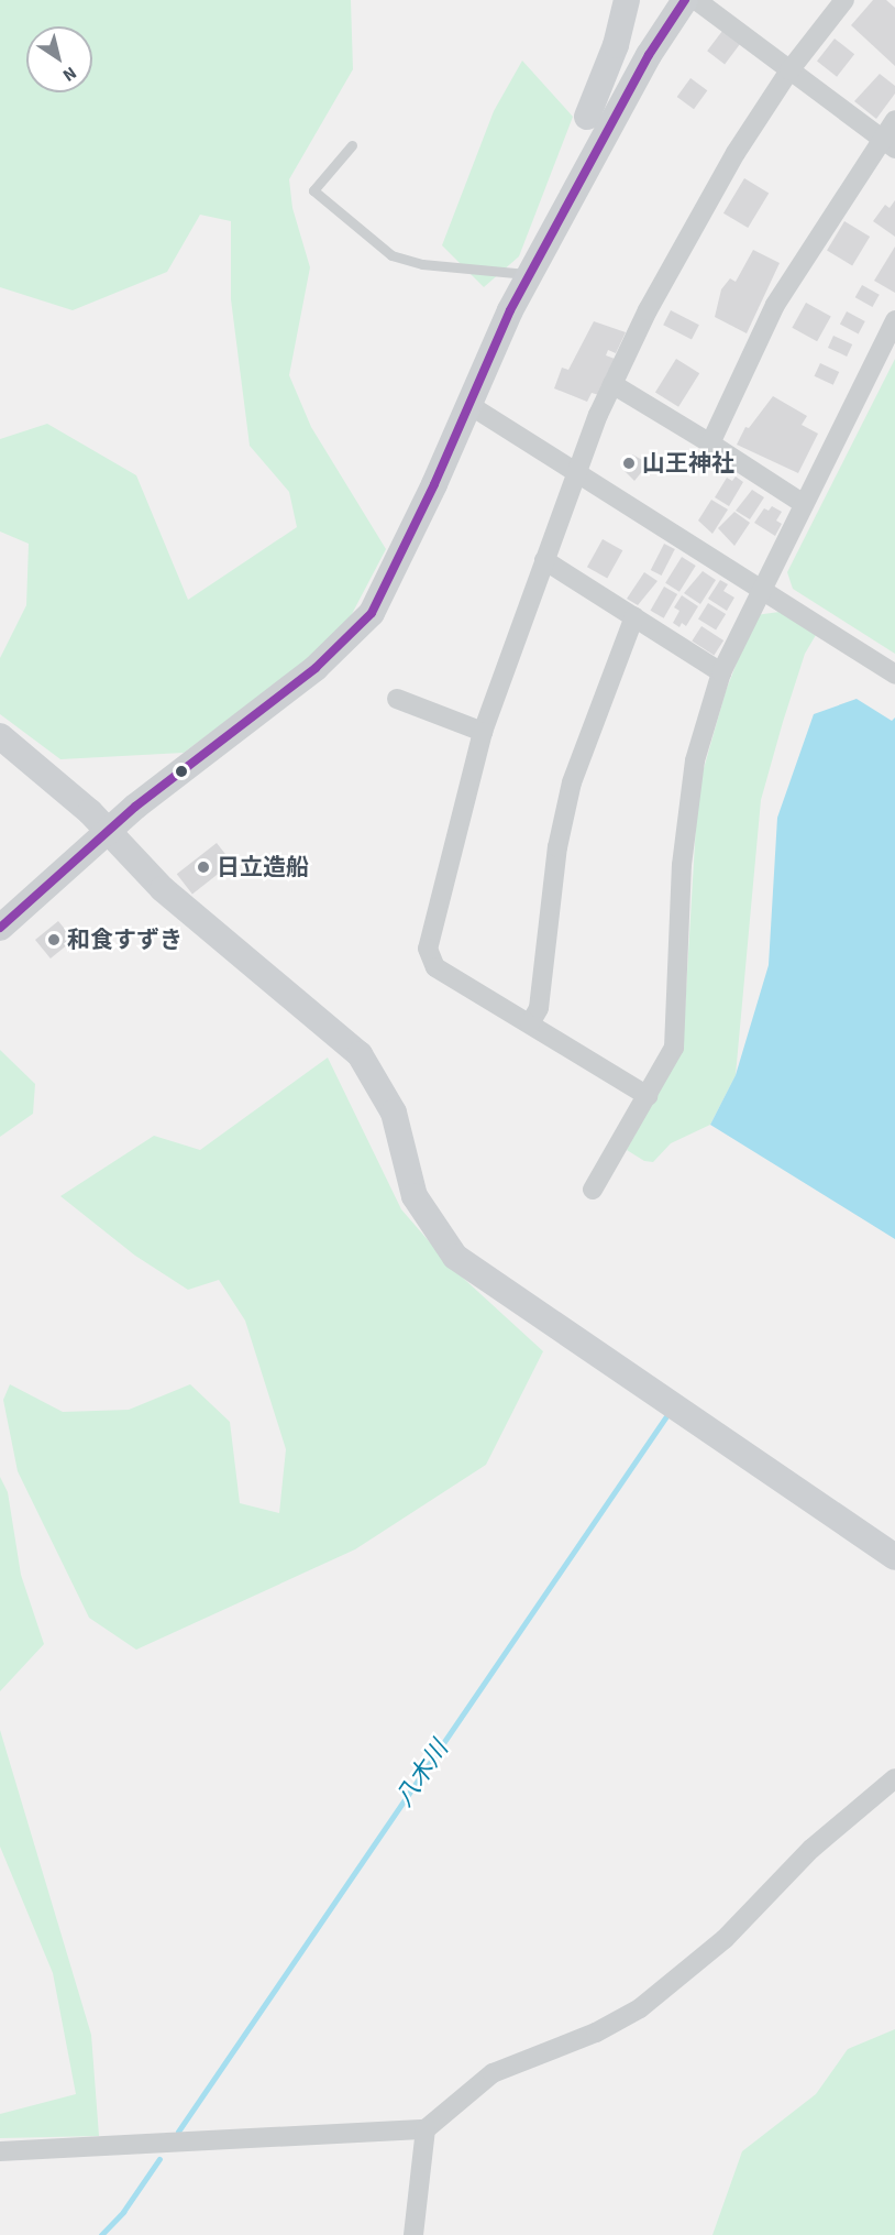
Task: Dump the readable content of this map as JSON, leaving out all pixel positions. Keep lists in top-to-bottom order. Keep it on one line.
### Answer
{"water":["八木川"],"places":["山王神社","日立造船","和食すずき"],"north":"bottom right"}
